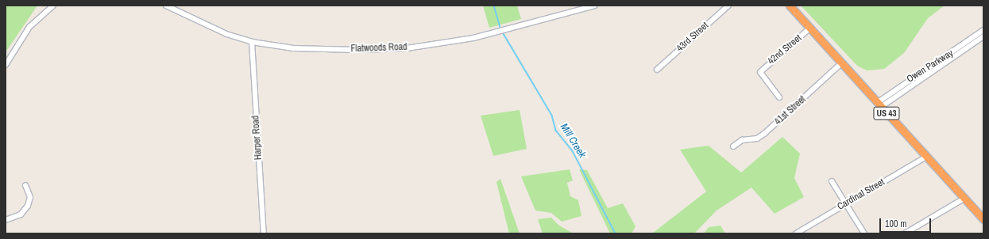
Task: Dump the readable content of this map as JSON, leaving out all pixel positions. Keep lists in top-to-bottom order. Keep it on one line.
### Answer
{"streets":{"highway":["US 43"],"street":["43rd Street","Flatwoods Road","42nd Street","Owen Parkway","41st Street","Harper Road","Cardinal Street"]},"crossings":[["Flatwoods Road","Harper Road"],["42nd Street","US 43"],["Owen Parkway","US 43"],["41st Street","US 43"],["US 43","Cardinal Street"]],"water":["Mill Creek"],"scale_bar":"100 m"}
